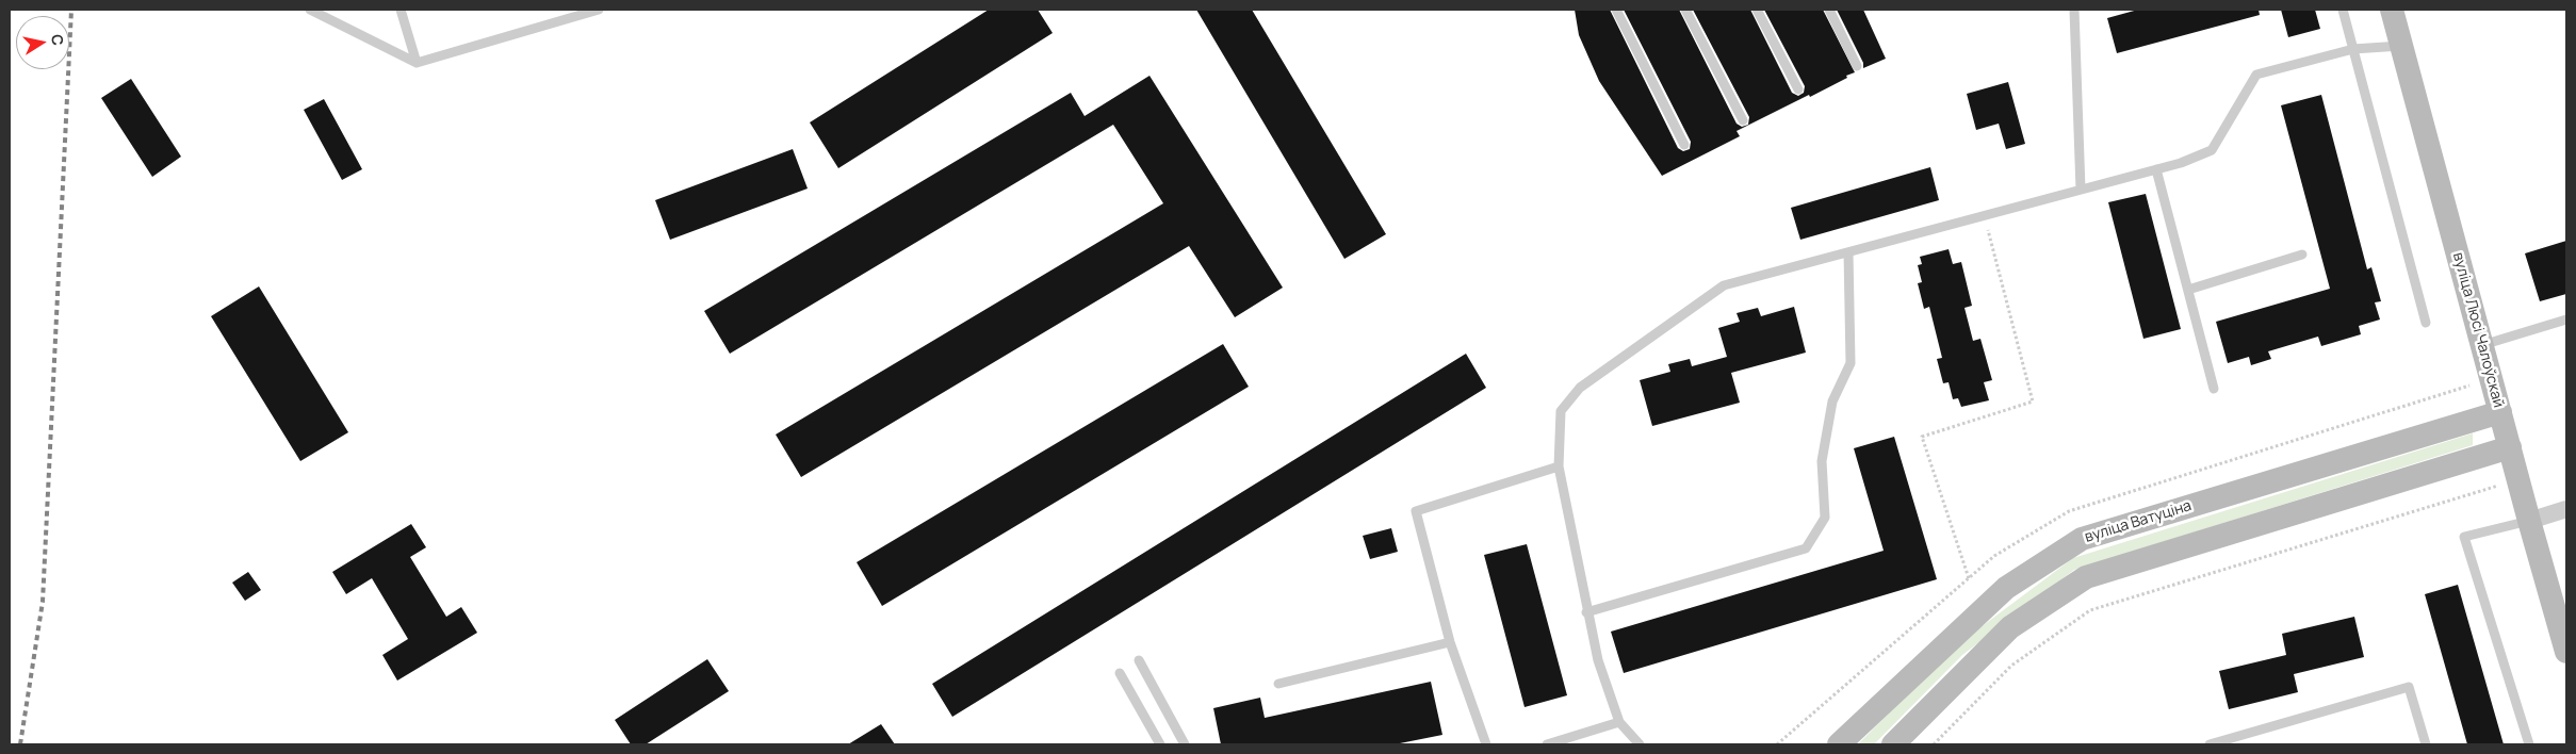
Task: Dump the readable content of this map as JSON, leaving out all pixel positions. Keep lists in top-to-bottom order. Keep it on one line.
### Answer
{"streets":{"street":["вуліца Люсі Чалоўскай","вуліца Ватуціна"]},"crossings":[["вуліца Люсі Чалоўскай","вуліца Ватуціна"]],"north":"right"}
